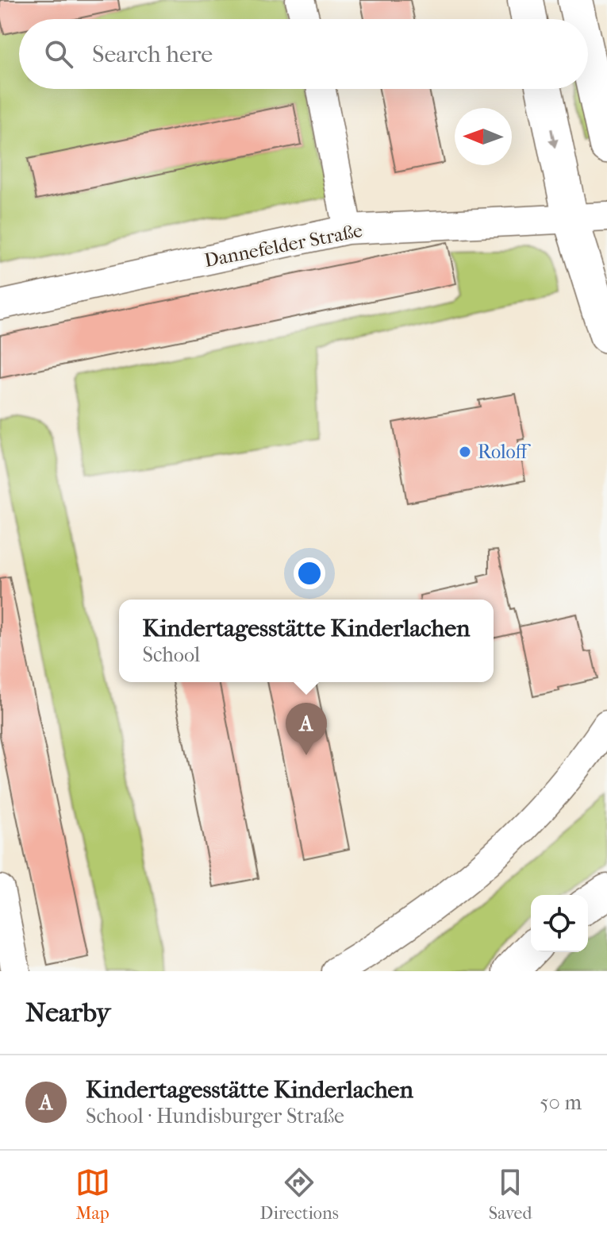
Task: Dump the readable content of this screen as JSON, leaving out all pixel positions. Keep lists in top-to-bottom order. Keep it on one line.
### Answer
{"streets":{"street":["Dannefelder Straße"]},"places":["Roloff"],"north":"left","page":{"search":"Search here","popup":["Kindertagesstätte Kinderlachen","School"],"pins":"A","heading":"Nearby","list":[{"mark":"A","name":"Kindertagesstätte Kinderlachen","note":"School · Hundisburger Straße","value":"50 m"}],"nav":["Map","Directions","Saved"]}}
